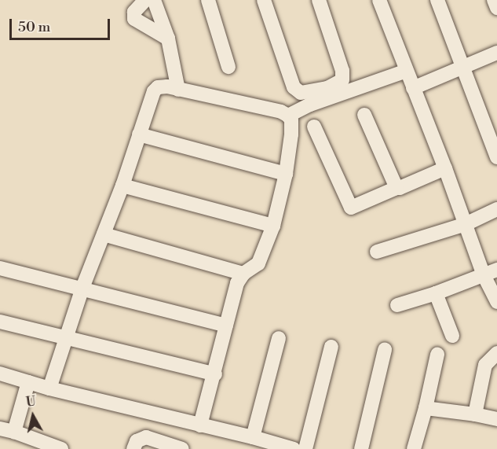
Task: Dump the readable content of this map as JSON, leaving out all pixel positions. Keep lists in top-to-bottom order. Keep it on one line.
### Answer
{"scale_bar":"50 m","north":"top"}
